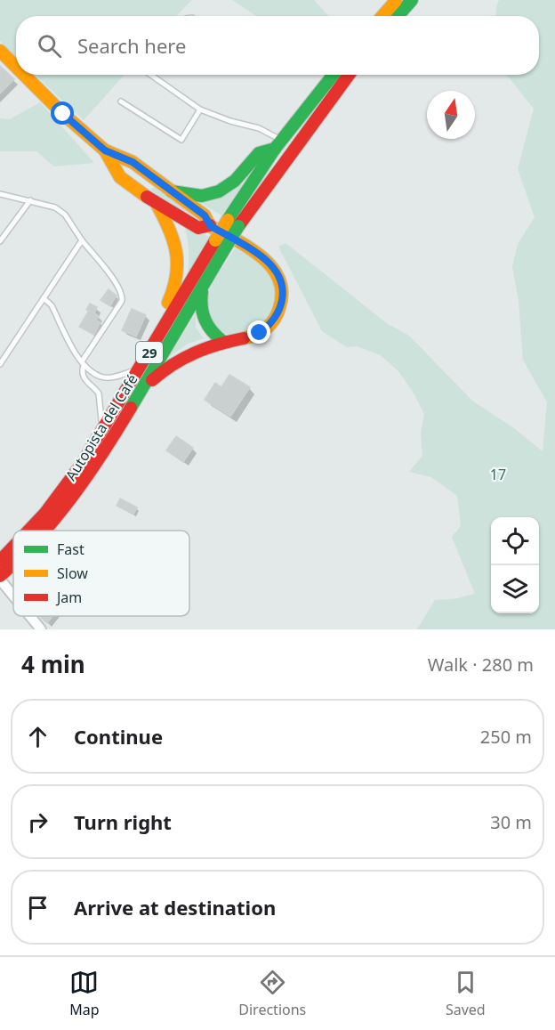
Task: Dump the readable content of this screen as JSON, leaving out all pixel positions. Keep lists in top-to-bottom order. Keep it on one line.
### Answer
{"streets":{"main road":["29","Autopista del Café"]},"parks":["17"],"legend":["Fast","Slow","Jam"],"north":"top","page":{"search":"Search here","heading":["4 min","Walk · 280 m"],"list":[["Continue","250 m"],["Turn right","30 m"],"Arrive at destination"],"nav":["Map","Directions","Saved"]}}
